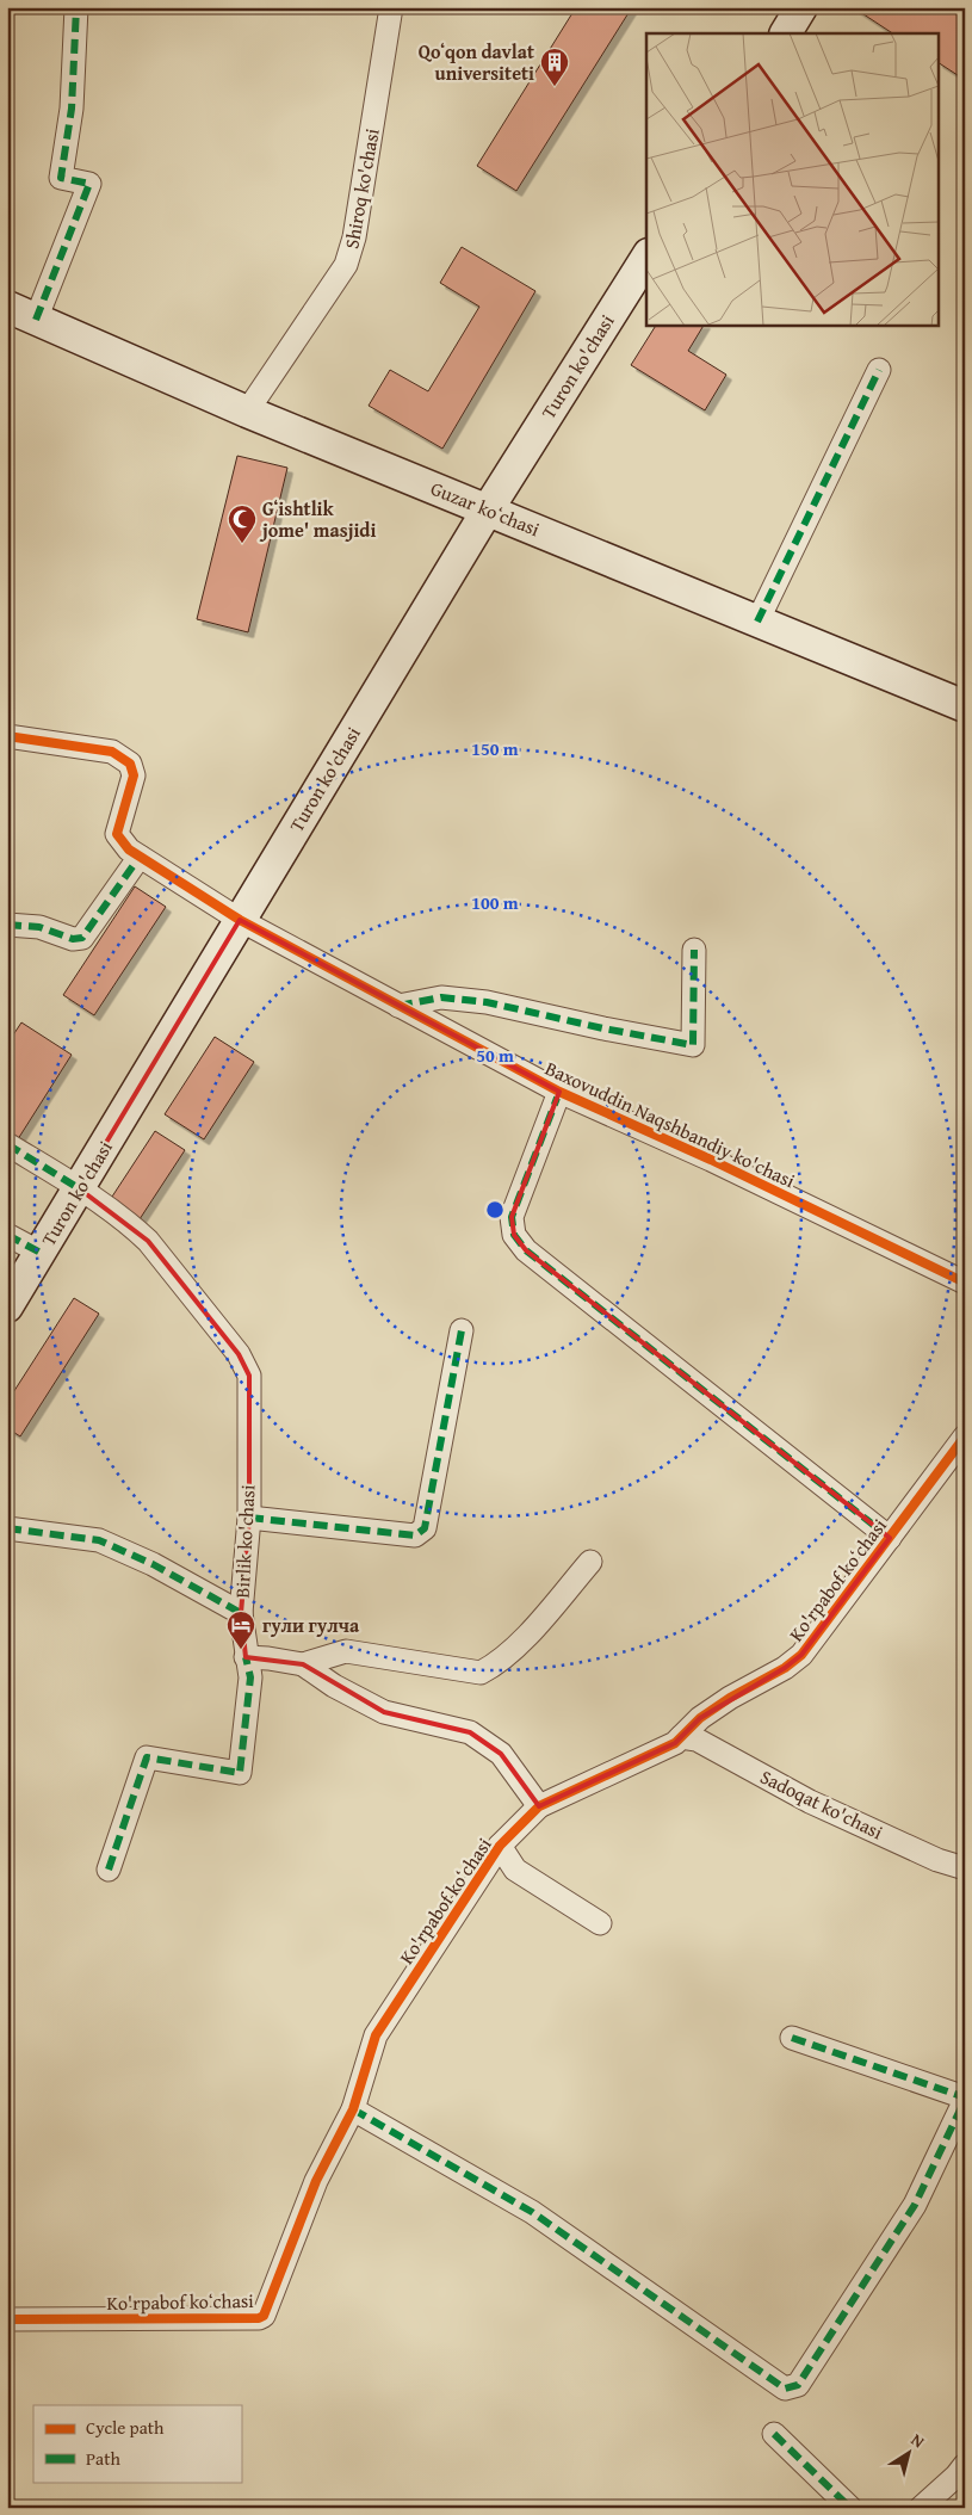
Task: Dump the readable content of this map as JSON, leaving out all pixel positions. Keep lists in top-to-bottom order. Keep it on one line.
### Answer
{"streets":{"main road":["Turon ko'chasi","Guzar koʻchasi"],"street":["Shiroq ko'chasi","Baxovuddin Naqshbandiy ko'chasi","Birlik ko'chasi","Ko'rpabof koʻchasi","Sadoqat ko'chasi"]},"crossings":[["Shiroq ko'chasi","Guzar koʻchasi"],["Turon ko'chasi","Guzar koʻchasi"],["Turon ko'chasi","Baxovuddin Naqshbandiy ko'chasi"],["Turon ko'chasi","Birlik ko'chasi"],["Ko'rpabof koʻchasi","Sadoqat ko'chasi"]],"places":{"building":["Qoʻqon davlat universiteti"],"mosque":["Gʻishtlik jome' masjidi"],"hotel":["гули гулча"]},"legend":["Cycle path","Path"],"north":"top right","rings":["150 m","100 m","50 m"]}
